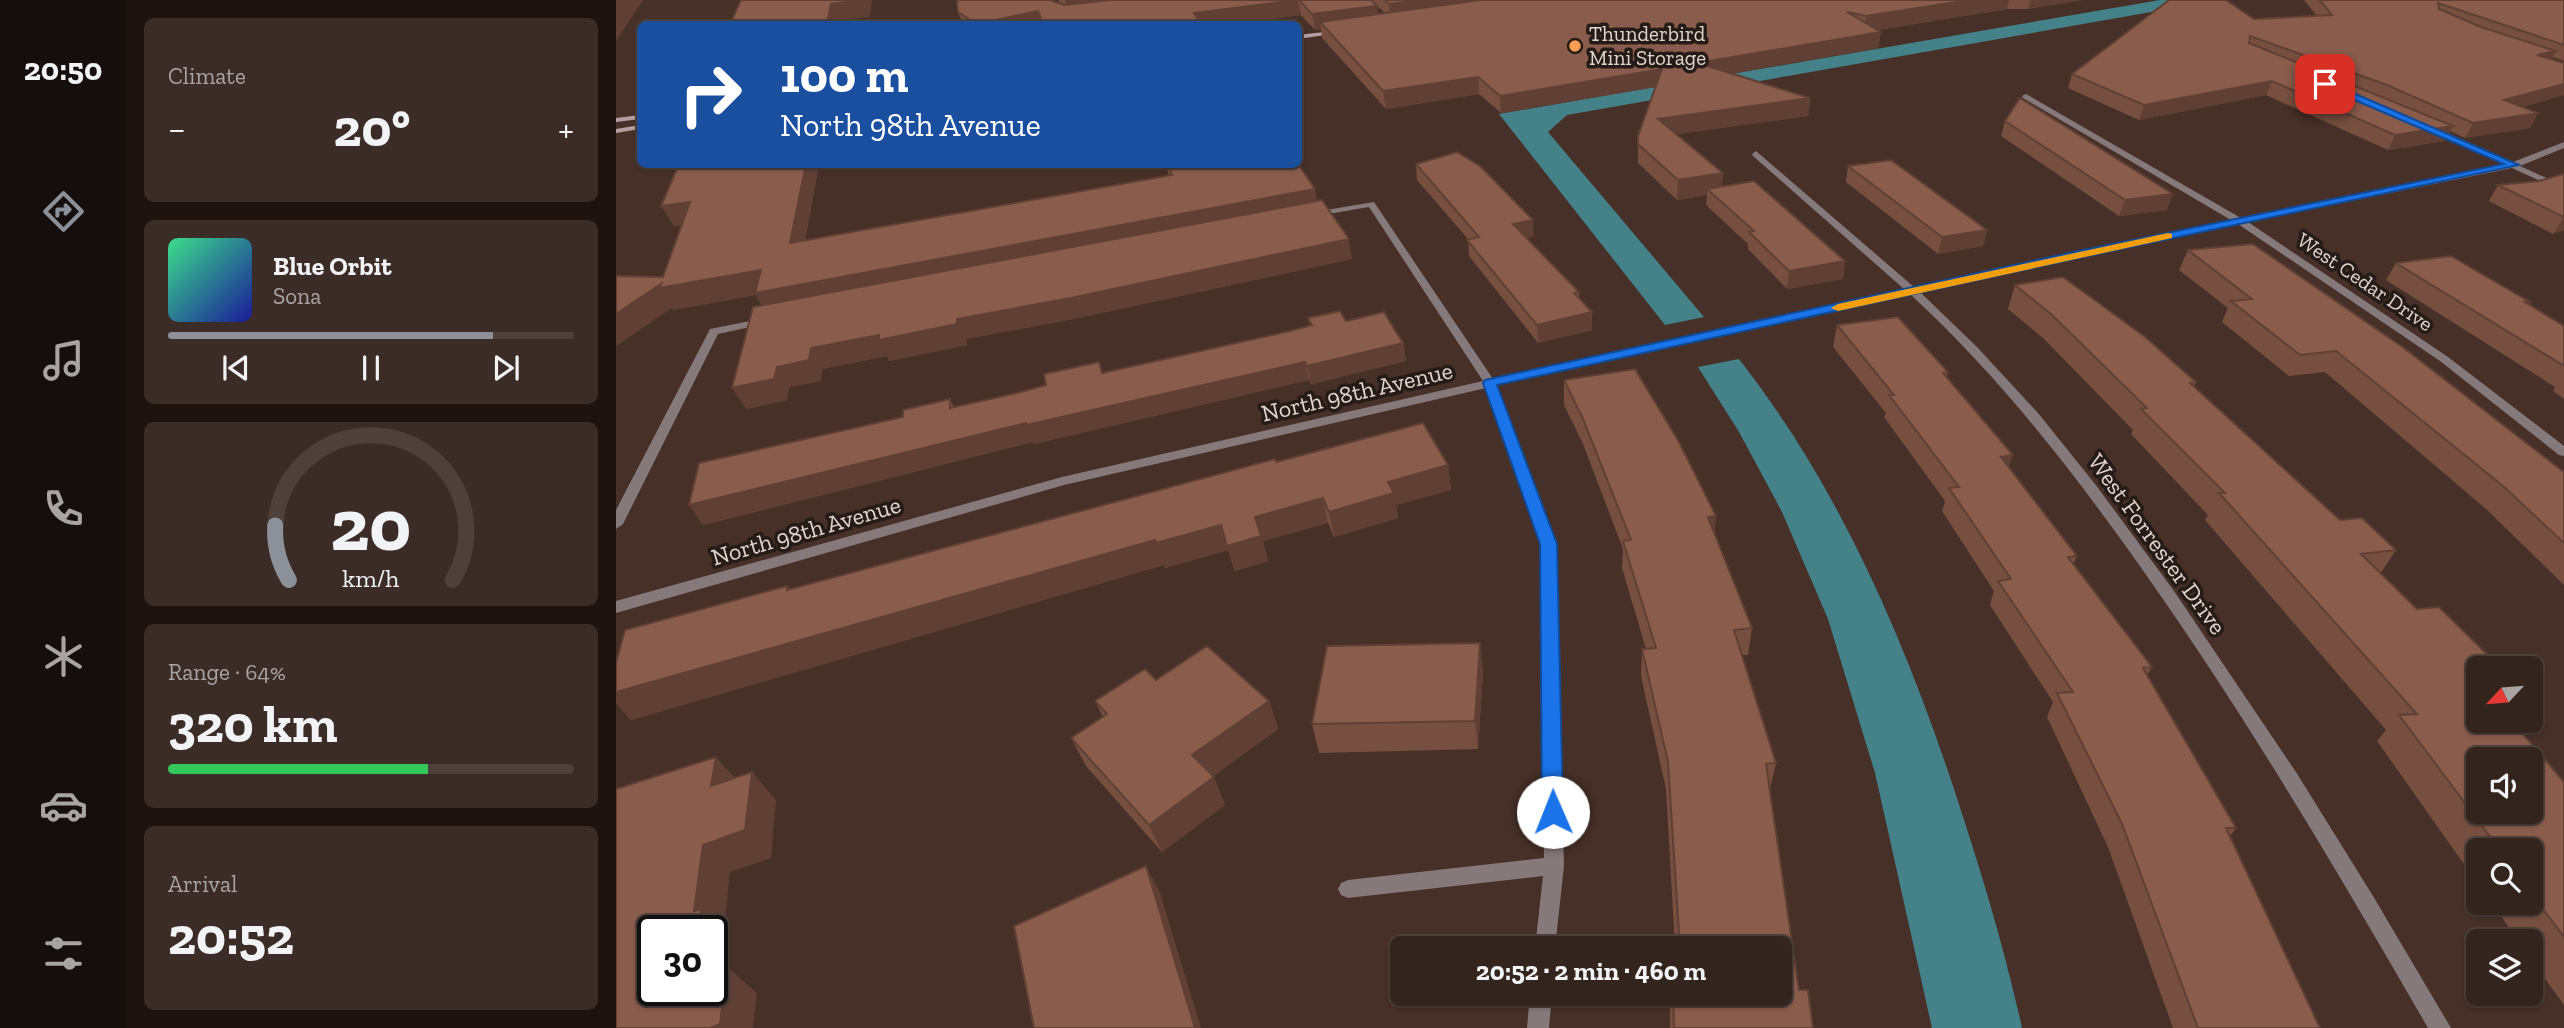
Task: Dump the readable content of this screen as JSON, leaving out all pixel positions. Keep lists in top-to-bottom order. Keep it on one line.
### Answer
{"streets":{"street":["West Cedar Drive","North 98th Avenue","West Forrester Drive"]},"crossings":[["West Cedar Drive","North 98th Avenue"],["North 98th Avenue","West Forrester Drive"]],"places":["Thunderbird Mini Storage"],"north":"bottom left","page":{"tabs":"20:50","tile":["Climate",["Range · 64%","320 km"],["Arrival","20:52"]],"turn":["100 m","North 98th Avenue"],"heat":["−","20°","+"],"song":["Blue Orbit","Sona"],"limit":"30","trip":"20:52 · 2 min · 460 m","gauge":["20","km/h"]}}
